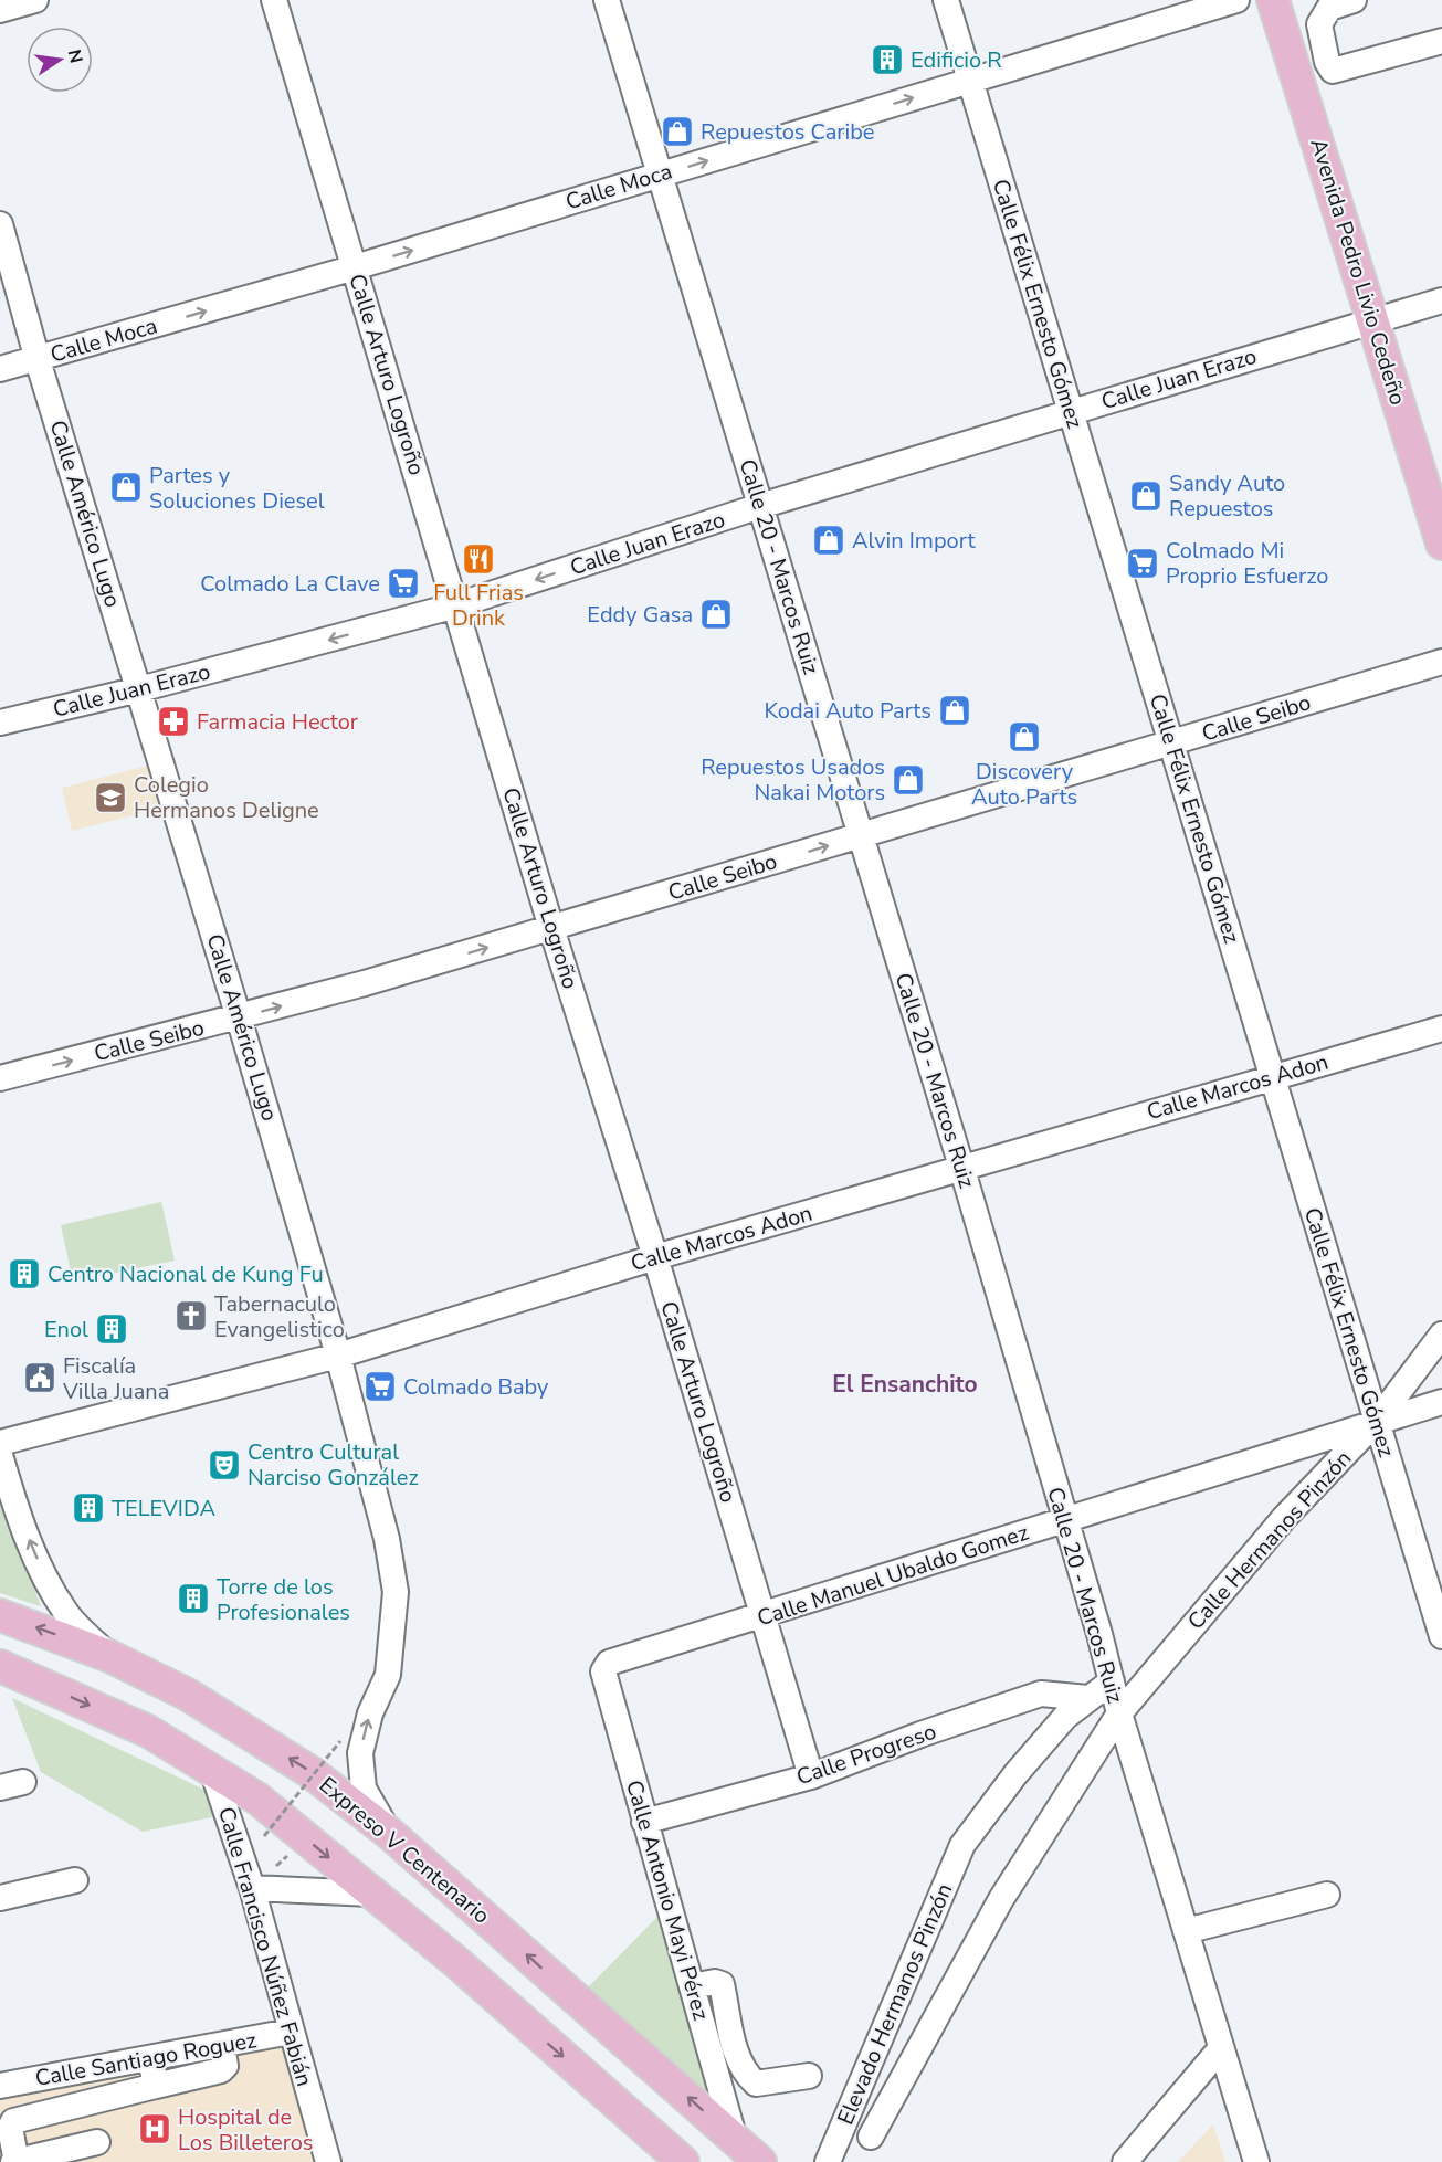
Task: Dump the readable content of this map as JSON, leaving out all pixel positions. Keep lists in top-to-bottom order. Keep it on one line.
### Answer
{"streets":{"main road":["Avenida Pedro Livio Cedeño","Expreso V Centenario"],"street":["Calle Moca","Calle Félix Ernesto Gómez","Calle Arturo Logroño","Calle Juan Erazo","Calle Américo Lugo","Calle 20 - Marcos Ruiz","Calle Seibo","Calle Marcos Adon","Calle Hermanos Pinzón","Calle Manuel Ubaldo Gomez","Calle Progreso","Calle Antonio Mayi Pérez","Calle Francisco Núñez Fabián","Elevado Hermanos Pinzón","Calle Santiago Roguez"]},"crossings":[["Calle Moca","Calle Félix Ernesto Gómez"],["Calle Moca","Calle Arturo Logroño"],["Calle Moca","Calle Américo Lugo"],["Calle Moca","Calle 20 - Marcos Ruiz"],["Avenida Pedro Livio Cedeño","Calle Juan Erazo"],["Calle Félix Ernesto Gómez","Calle Juan Erazo"],["Calle Félix Ernesto Gómez","Calle Seibo"],["Calle Félix Ernesto Gómez","Calle Marcos Adon"],["Calle Félix Ernesto Gómez","Calle Hermanos Pinzón"],["Calle Félix Ernesto Gómez","Calle Manuel Ubaldo Gomez"],["Calle Arturo Logroño","Calle Juan Erazo"],["Calle Arturo Logroño","Calle Seibo"],["Calle Arturo Logroño","Calle Marcos Adon"],["Calle Arturo Logroño","Calle Manuel Ubaldo Gomez"],["Calle Arturo Logroño","Calle Progreso"],["Calle Juan Erazo","Calle Américo Lugo"],["Calle Juan Erazo","Calle 20 - Marcos Ruiz"],["Calle Américo Lugo","Calle Seibo"],["Calle Américo Lugo","Calle Marcos Adon"],["Calle Américo Lugo","Expreso V Centenario"],["Calle 20 - Marcos Ruiz","Calle Seibo"],["Calle 20 - Marcos Ruiz","Calle Marcos Adon"],["Calle 20 - Marcos Ruiz","Calle Hermanos Pinzón"],["Calle 20 - Marcos Ruiz","Calle Manuel Ubaldo Gomez"],["Calle Hermanos Pinzón","Calle Manuel Ubaldo Gomez"],["Calle Manuel Ubaldo Gomez","Calle Antonio Mayi Pérez"],["Calle Progreso","Calle Antonio Mayi Pérez"],["Calle Progreso","Elevado Hermanos Pinzón"],["Expreso V Centenario","Calle Antonio Mayi Pérez"],["Calle Francisco Núñez Fabián","Calle Santiago Roguez"]],"one_way":["Calle Moca","Calle Juan Erazo","Calle Seibo"],"districts":["El Ensanchito"],"places":{"building":["Edificio R","Centro Nacional de Kung Fu","Enol","TELEVIDA","Torre de los Profesionales"],"shop":["Repuestos Caribe","Partes y Soluciones Diesel","Sandy Auto Repuestos","Alvin Import","Eddy Gasa","Kodai Auto Parts","Discovery Auto Parts","Repuestos Usados Nakai Motors"],"restaurant":["Full Frias Drink"],"supermarket":["Colmado Mi Proprio Esfuerzo","Colmado La Clave","Colmado Baby"],"pharmacy":["Farmacia Hector"],"school or university":["Colegio Hermanos Deligne"],"church":["Tabernaculo Evangelistico"],"public building":["Fiscalía Villa Juana"],"theatre":["Centro Cultural Narciso González"],"hospital":["Hospital de Los Billeteros"]},"north":"right"}
